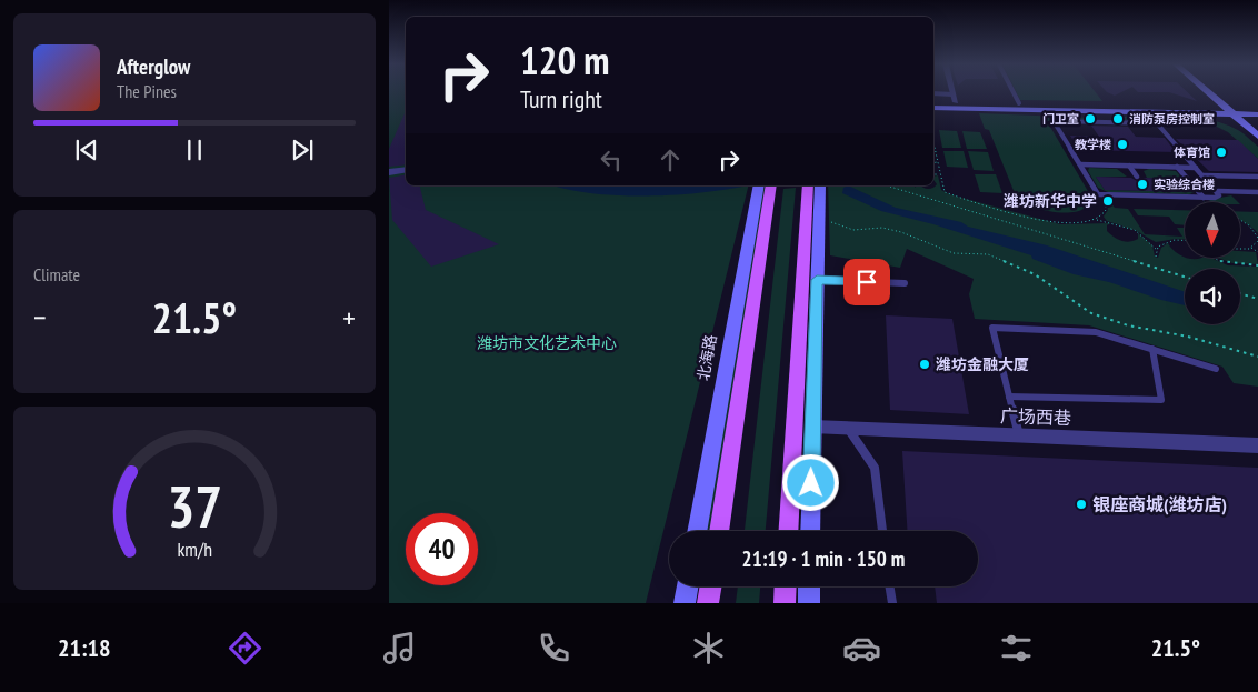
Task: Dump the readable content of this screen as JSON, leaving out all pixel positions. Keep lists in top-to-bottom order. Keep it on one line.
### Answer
{"streets":{"street":["北海路","广场西巷"]},"parks":["潍坊市文化艺术中心"],"places":["门卫室","消防泵房控制室","教学楼","体育馆","实验综合楼","潍坊新华中学","潍坊金融大厦","银座商城(潍坊店)"],"north":"bottom","page":{"turn":["120 m","Turn right"],"song":["Afterglow","The Pines"],"tile":"Climate","heat":["−","21.5°","+"],"limit":"40","trip":"21:19 · 1 min · 150 m","tabs":["21:18","21.5°"],"gauge":["37","km/h"]}}
